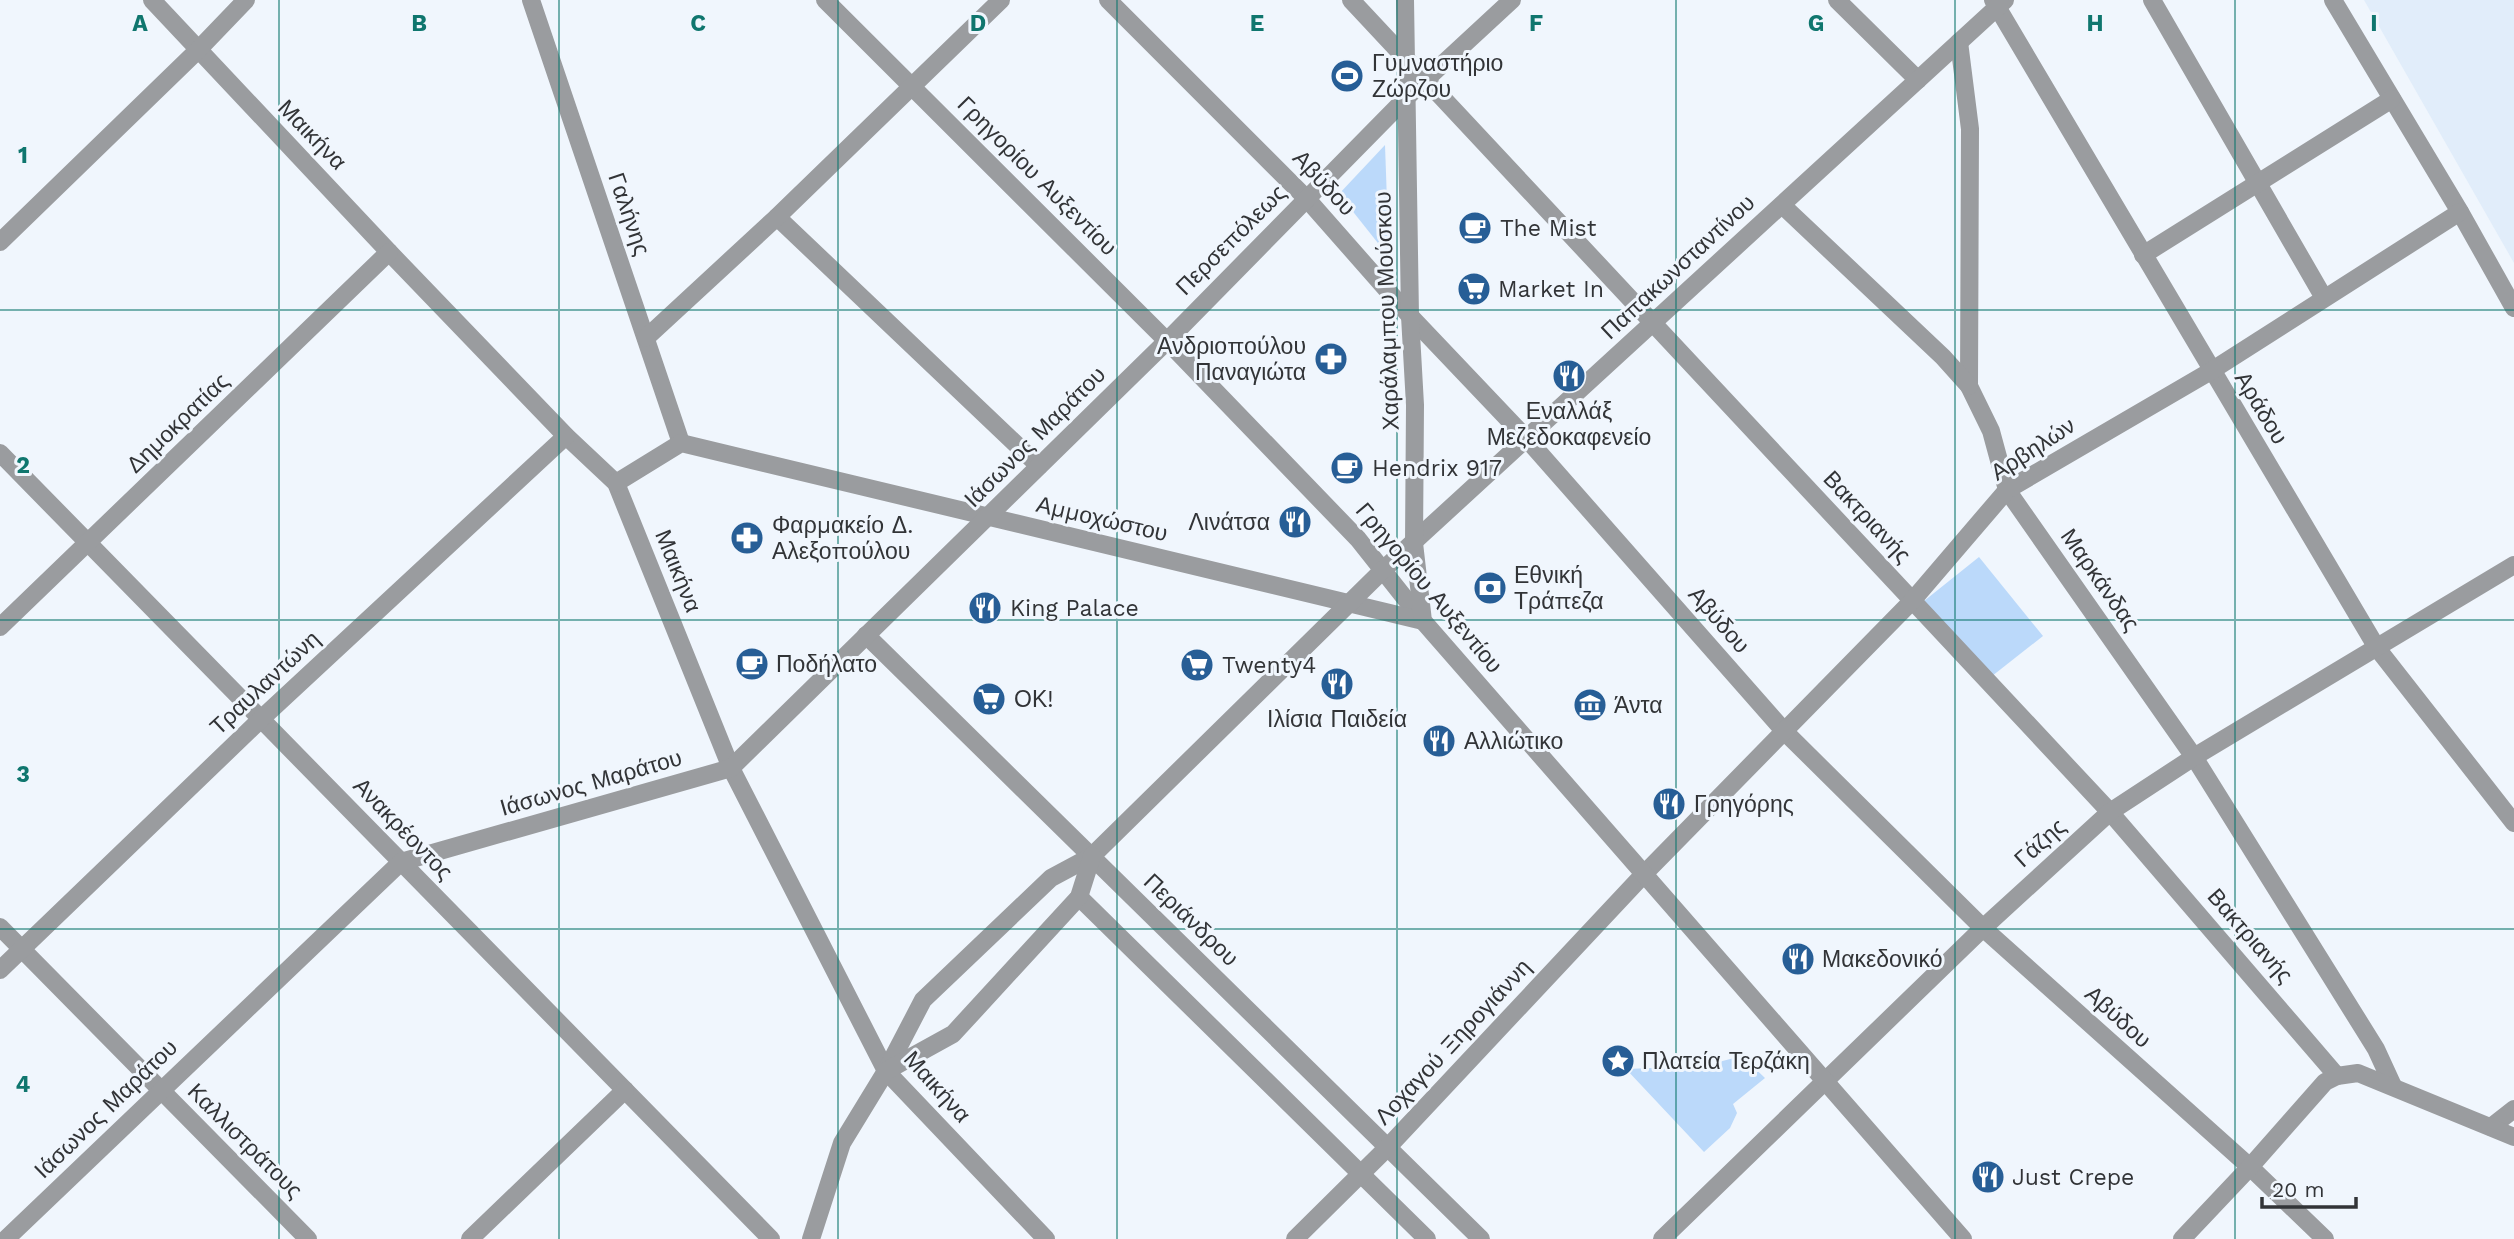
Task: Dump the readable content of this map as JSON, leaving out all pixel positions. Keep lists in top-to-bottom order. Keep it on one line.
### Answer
{"streets":{"street":["Μαικήνα","Γρηγορίου Αυξεντίου","Αβύδου","Γαλήνης","Περσεπόλεως","Παπακωνσταντίνου","Χαράλαμπου Μούσκου","Αράδου","Δημοκρατίας","Ιάσωνος Μαράτου","Αρβηλών","Βακτριανής","Αμμοχώστου","Μαρκάνδας","Τραυλαντώνη","Ανακρέοντος","Γάζης","Περιάνδρου","Λοχαγού Ξηρογιάννη","Καλλιστράτους"]},"crossings":[["Μαικήνα","Δημοκρατίας"],["Μαικήνα","Ιάσωνος Μαράτου"],["Μαικήνα","Τραυλαντώνη"],["Γρηγορίου Αυξεντίου","Περσεπόλεως"],["Γρηγορίου Αυξεντίου","Παπακωνσταντίνου"],["Γρηγορίου Αυξεντίου","Χαράλαμπου Μούσκου"],["Γρηγορίου Αυξεντίου","Ιάσωνος Μαράτου"],["Γρηγορίου Αυξεντίου","Αρβηλών"],["Γρηγορίου Αυξεντίου","Αμμοχώστου"],["Γρηγορίου Αυξεντίου","Γάζης"],["Γρηγορίου Αυξεντίου","Λοχαγού Ξηρογιάννη"],["Αβύδου","Περσεπόλεως"],["Αβύδου","Παπακωνσταντίνου"],["Αβύδου","Χαράλαμπου Μούσκου"],["Αβύδου","Αρβηλών"],["Αβύδου","Γάζης"],["Γαλήνης","Αμμοχώστου"],["Περσεπόλεως","Χαράλαμπου Μούσκου"],["Περσεπόλεως","Ιάσωνος Μαράτου"],["Περσεπόλεως","Βακτριανής"],["Παπακωνσταντίνου","Χαράλαμπου Μούσκου"],["Παπακωνσταντίνου","Αράδου"],["Παπακωνσταντίνου","Βακτριανής"],["Παπακωνσταντίνου","Αμμοχώστου"],["Παπακωνσταντίνου","Μαρκάνδας"],["Παπακωνσταντίνου","Περιάνδρου"],["Χαράλαμπου Μούσκου","Βακτριανής"],["Χαράλαμπου Μούσκου","Αμμοχώστου"],["Αράδου","Αρβηλών"],["Αράδου","Γάζης"],["Δημοκρατίας","Ανακρέοντος"],["Ιάσωνος Μαράτου","Αμμοχώστου"],["Ιάσωνος Μαράτου","Ανακρέοντος"],["Ιάσωνος Μαράτου","Περιάνδρου"],["Ιάσωνος Μαράτου","Καλλιστράτους"],["Αρβηλών","Βακτριανής"],["Αρβηλών","Μαρκάνδας"],["Αρβηλών","Λοχαγού Ξηρογιάννη"],["Βακτριανής","Γάζης"],["Μαρκάνδας","Γάζης"],["Τραυλαντώνη","Ανακρέοντος"],["Τραυλαντώνη","Καλλιστράτους"],["Περιάνδρου","Λοχαγού Ξηρογιάννη"]],"places":{"sports":["Γυμναστήριο Ζώρζου"],"cafe":["The Mist","Hendrix 917","Ποδήλατο"],"supermarket":["Market In","Twenty4","ΟΚ!"],"pharmacy":["Ανδριοπούλου Παναγιώτα","Φαρμακείο Δ. Αλεξοπούλου"],"restaurant":["Εναλλάξ Μεζεδοκαφενείο","Λινάτσα","King Palace","Ιλίσια Παιδεία","Αλλιώτικο","Γρηγόρης","Μακεδονικό","Just Crepe"],"bank":["Εθνική Τράπεζα"],"museum":["Άντα"],"place":["Πλατεία Τερζάκη"]},"scale_bar":"20 m","grid":{"columns":["A","B","C","D","E","F","G","H","I"],"rows":["1","2","3","4"]}}
